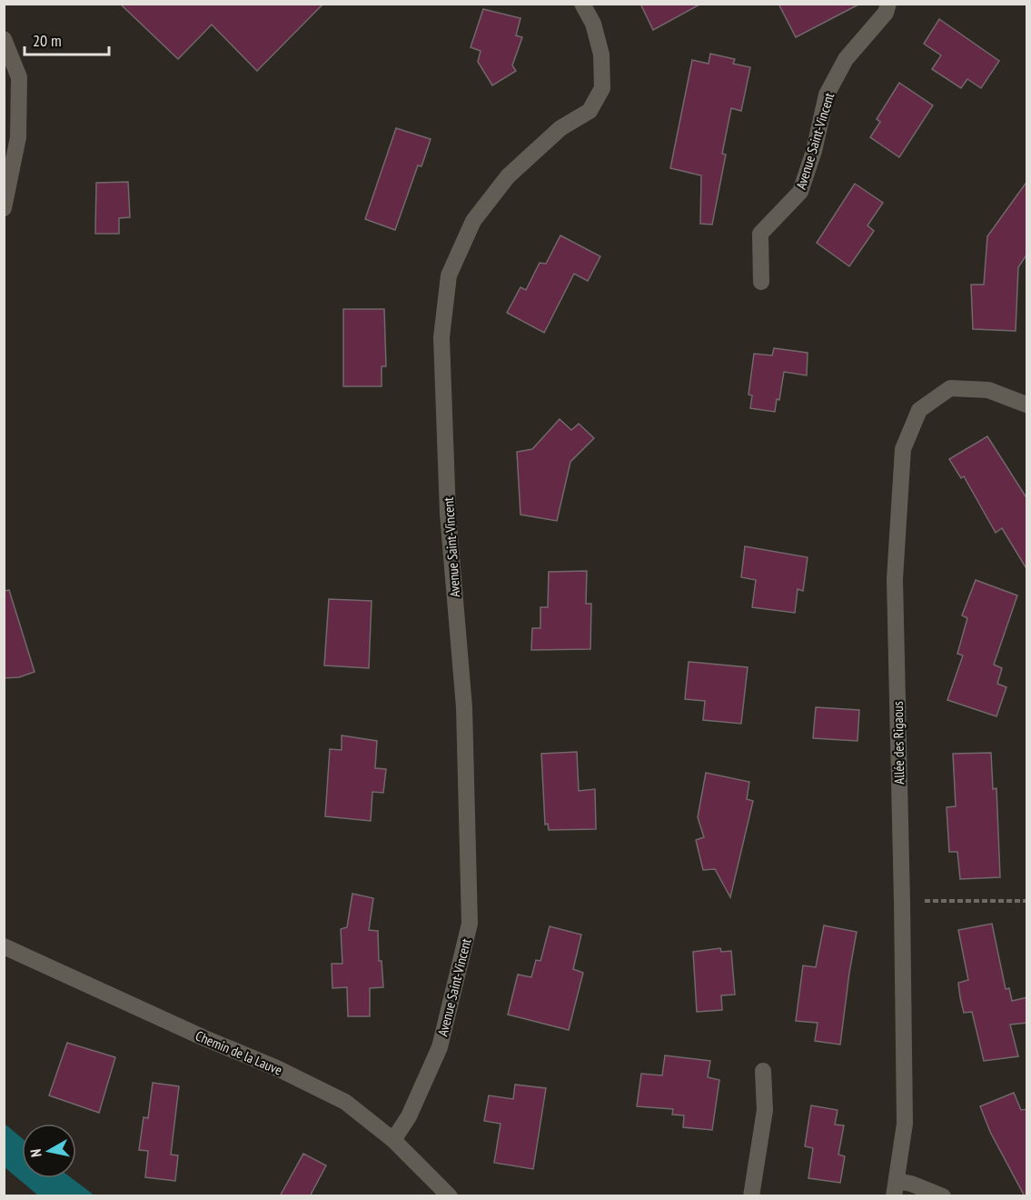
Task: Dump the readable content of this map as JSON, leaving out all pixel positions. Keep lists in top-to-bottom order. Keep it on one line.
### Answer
{"streets":{"street":["Avenue Saint-Vincent","Allée des Rigaous","Chemin de la Lauve"]},"crossings":[["Avenue Saint-Vincent","Chemin de la Lauve"]],"scale_bar":"20 m","north":"left"}
